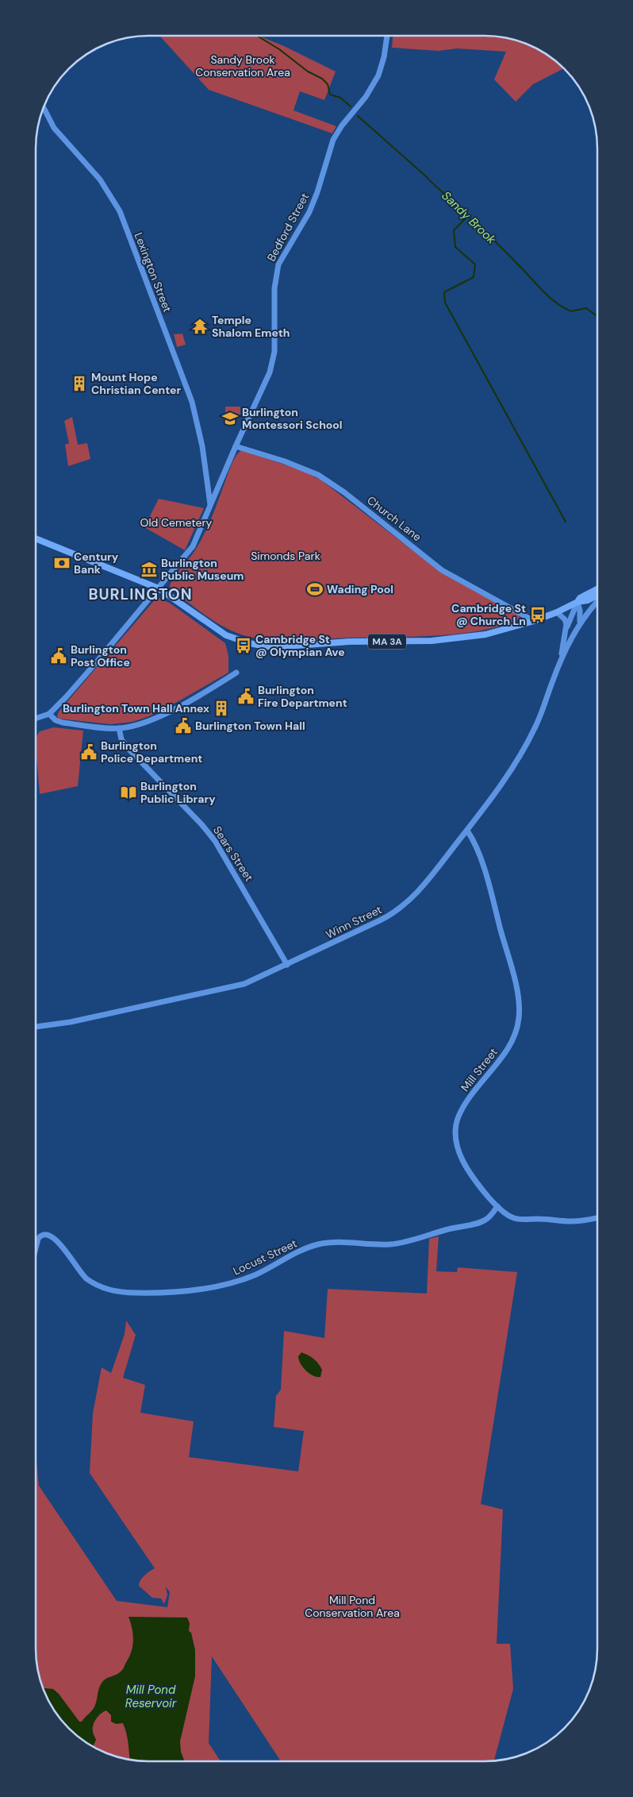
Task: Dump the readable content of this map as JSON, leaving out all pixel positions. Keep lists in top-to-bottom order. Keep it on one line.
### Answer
{"streets":{"main road":["MA 3A"],"street":["Bedford Street","Lexington Street","Church Lane","Sears Street","Winn Street","Mill Street","Locust Street"]},"crossings":[["Bedford Street","Lexington Street"],["Bedford Street","Church Lane"],["Bedford Street","MA 3A"],["Church Lane","MA 3A"],["MA 3A","Winn Street"],["Sears Street","Winn Street"],["Winn Street","Mill Street"],["Mill Street","Locust Street"]],"districts":["BURLINGTON"],"water":["Sandy Brook","Mill Pond Reservoir"],"parks":["Sandy Brook Conservation Area","Old Cemetery","Simonds Park","Mill Pond Conservation Area"],"places":{"temple":["Temple Shalom Emeth"],"building":["Mount Hope Christian Center","Burlington Town Hall Annex"],"school or university":["Burlington Montessori School"],"bank":["Century Bank"],"museum":["Burlington Public Museum"],"sports":["Wading Pool"],"bus stop":["Cambridge St @ Church Ln","Cambridge St @ Olympian Ave"],"public building":["Burlington Post Office","Burlington Fire Department","Burlington Town Hall","Burlington Police Department"],"library":["Burlington Public Library"]}}
